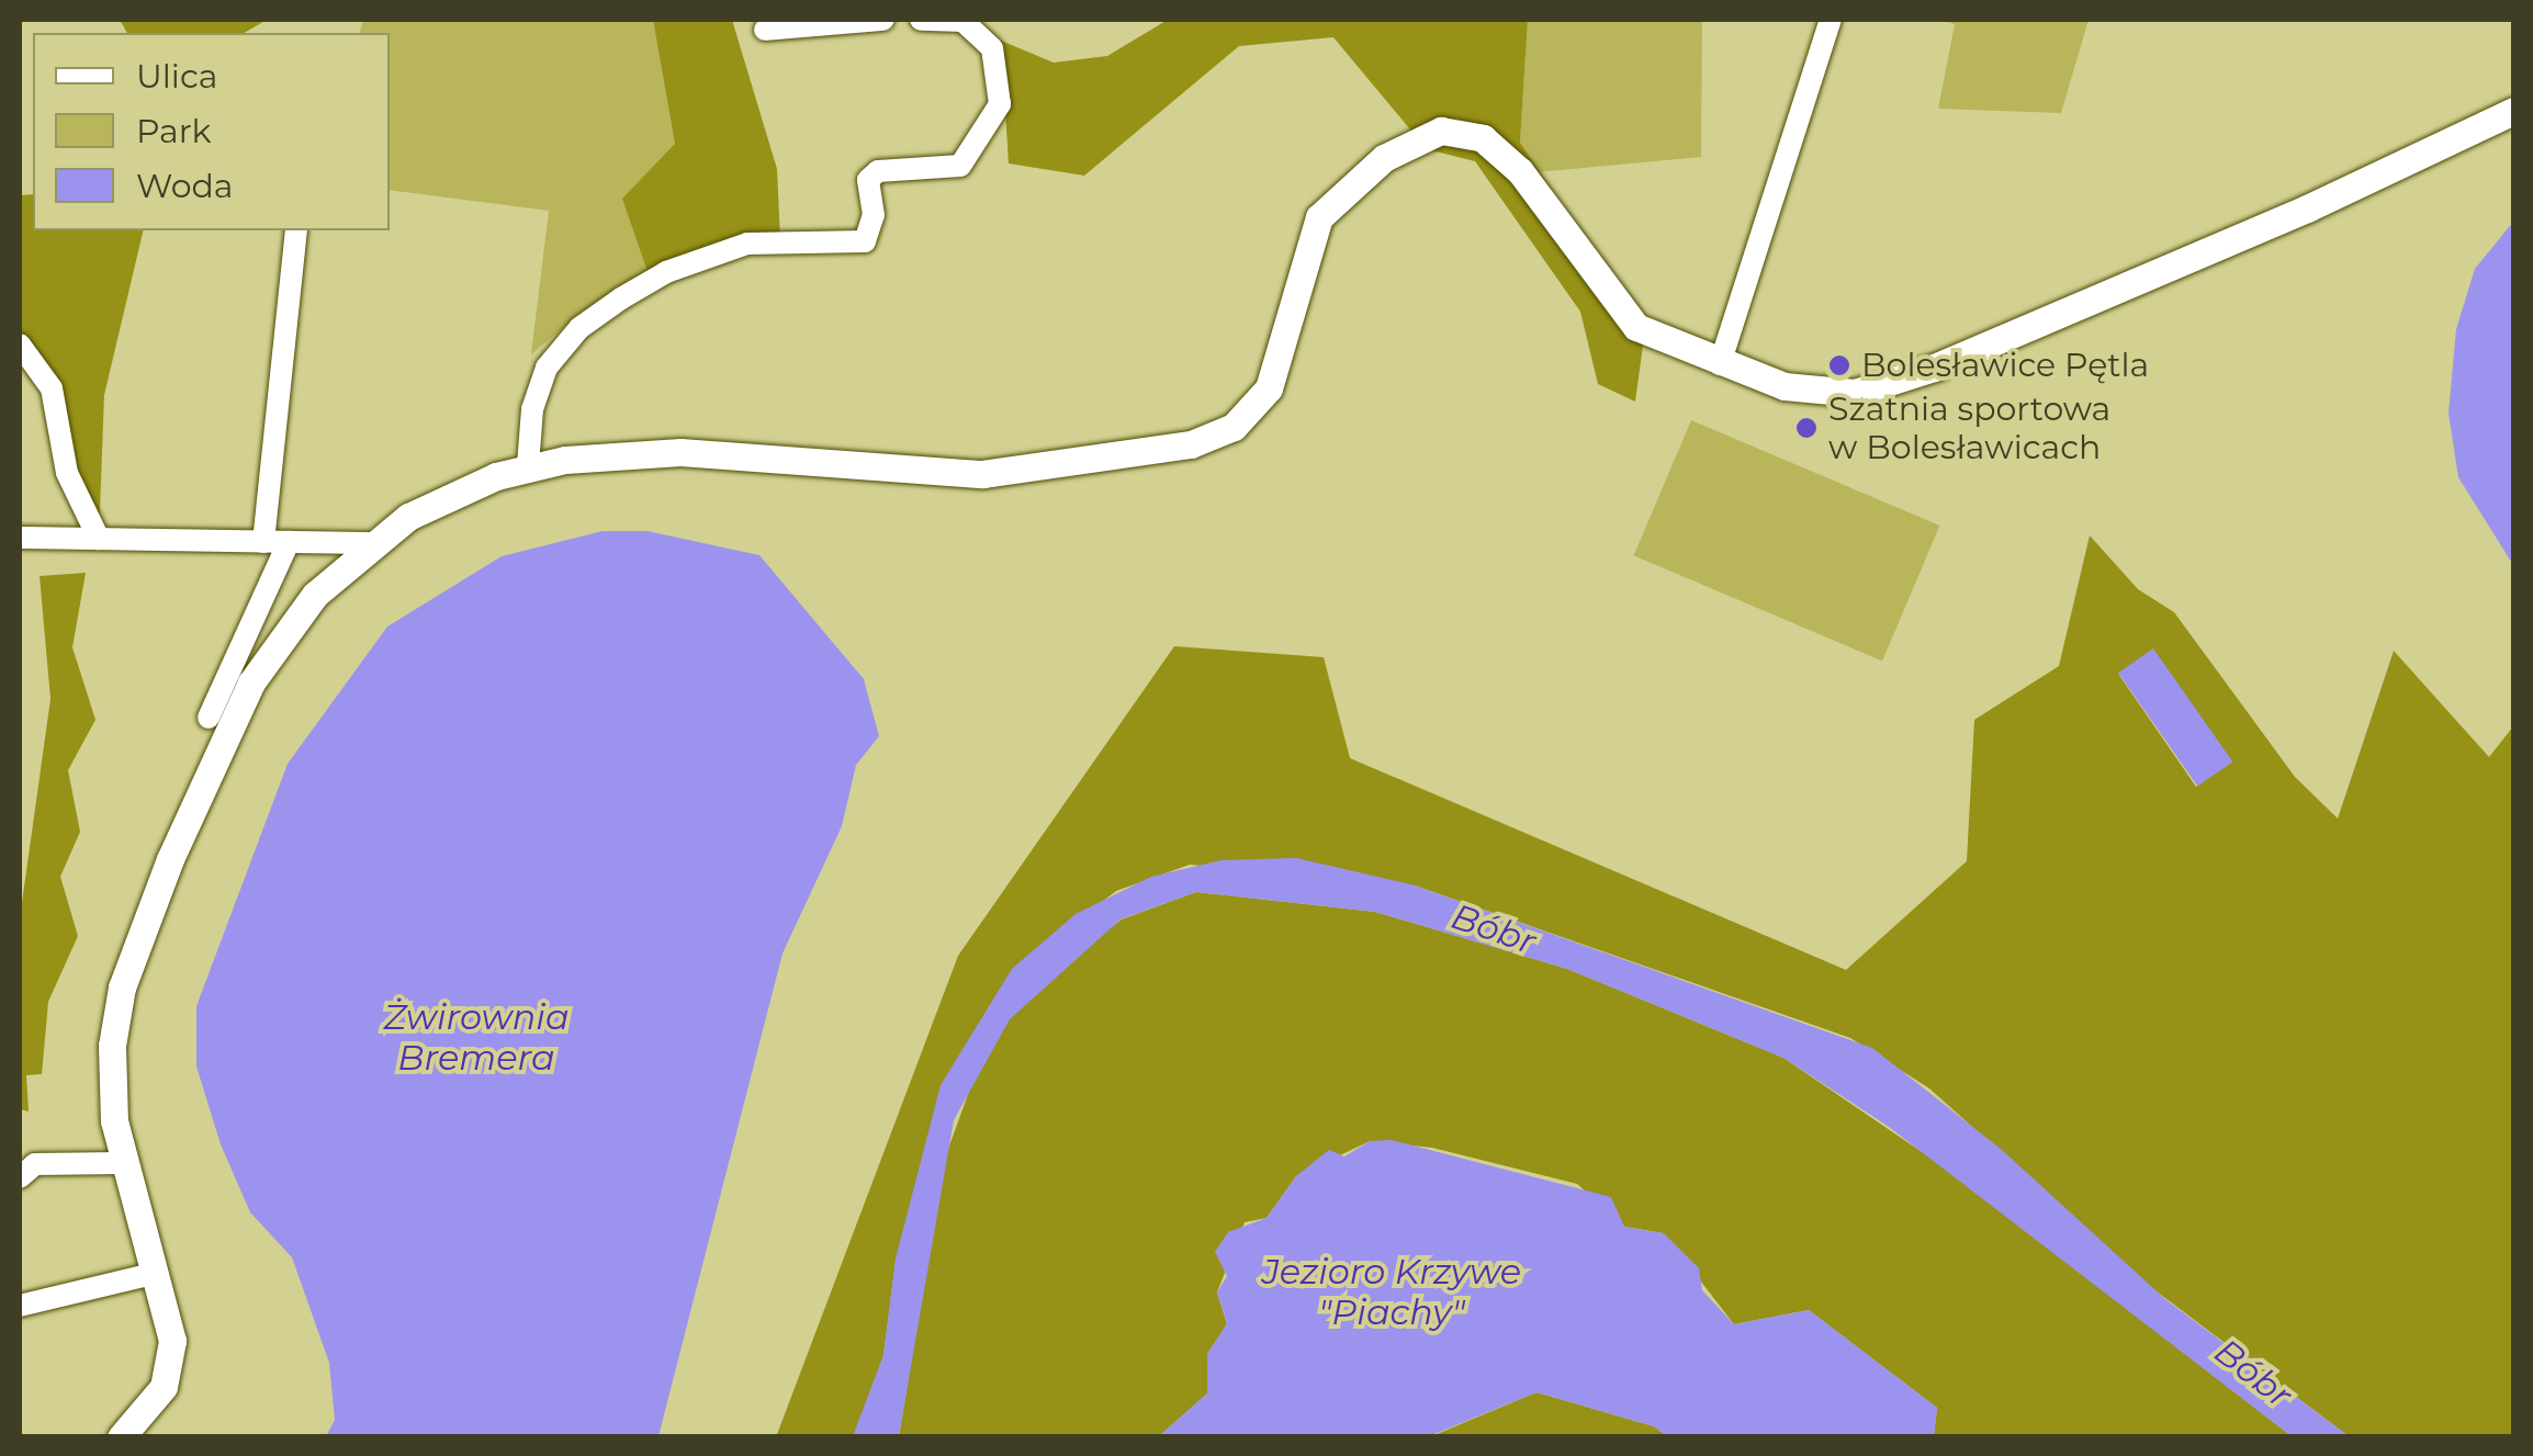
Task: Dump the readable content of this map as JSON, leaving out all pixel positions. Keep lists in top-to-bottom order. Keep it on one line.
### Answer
{"water":["Bóbr","Żwirownia Bremera","Jezioro Krzywe \"Piachy\""],"places":["Bolesławice Pętla","Szatnia sportowa w Bolesławicach"],"legend":["Ulica","Park","Woda"]}
